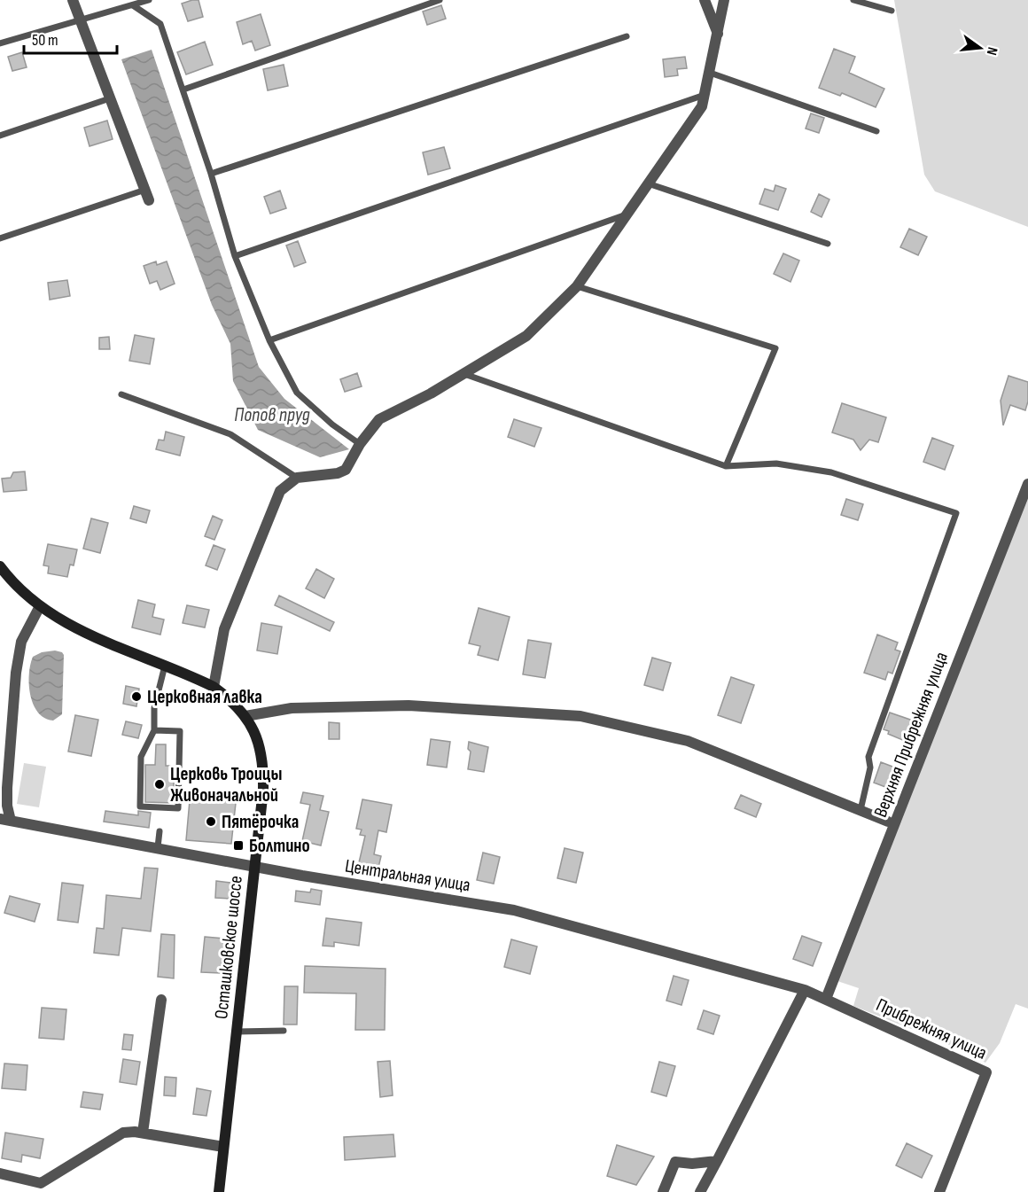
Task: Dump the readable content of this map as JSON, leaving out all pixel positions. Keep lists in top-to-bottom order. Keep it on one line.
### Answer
{"streets":{"main road":["Осташковское шоссе"],"street":["Верхняя Прибрежняя улица","Центральная улица","Прибрежняя улица"]},"crossings":[["Верхняя Прибрежняя улица","Прибрежняя улица"],["Центральная улица","Осташковское шоссе"],["Центральная улица","Прибрежняя улица"]],"water":["Попов пруд"],"places":{"other":["Церковная лавка","Церковь Троицы Живоначальной","Пятёрочка"],"transit":["Болтино"]},"scale_bar":"50 m","north":"right"}
